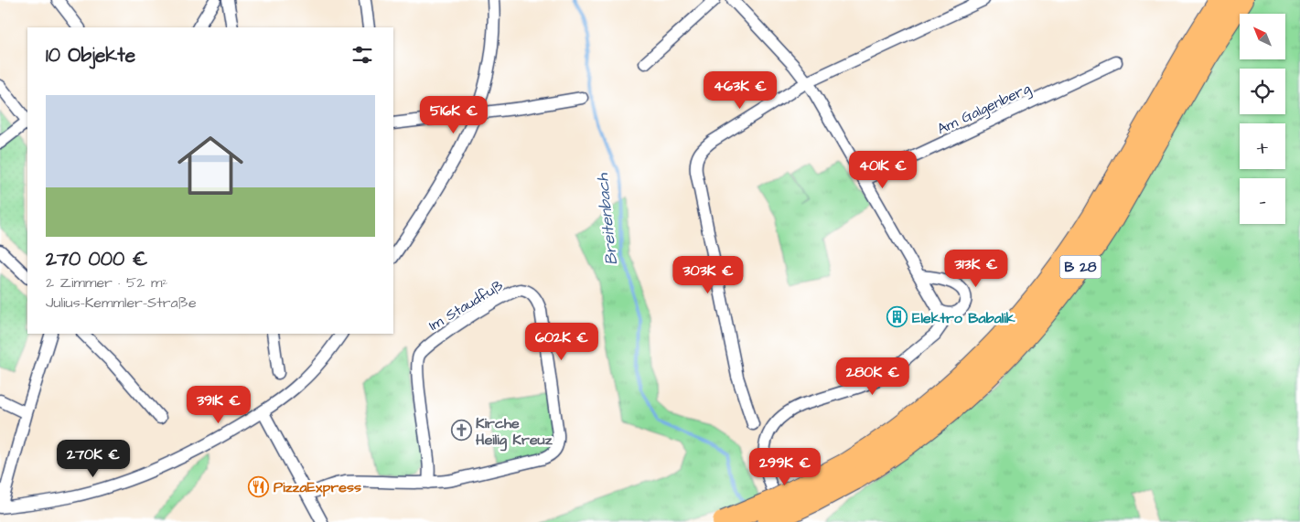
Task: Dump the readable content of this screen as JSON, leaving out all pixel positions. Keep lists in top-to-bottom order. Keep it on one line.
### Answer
{"streets":{"highway":["B 28"],"street":["Am Galgenberg","Im Staudfuß"]},"water":["Breitenbach"],"places":{"building":["Elektro Babalik"],"church":["Kirche Heilig Kreuz"],"restaurant":["PizzaExpress"]},"north":"top left","page":{"map_buttons":["+","−"],"heading":"10 Objekte","price":["463K €","516K €","401K €","313K €","303K €","602K €","280K €","391K €","270K €","299K €"],"list":[{"name":"270 000 €","note":"2 Zimmer · 52 m² · Julius-Kemmler-Straße"}]}}
